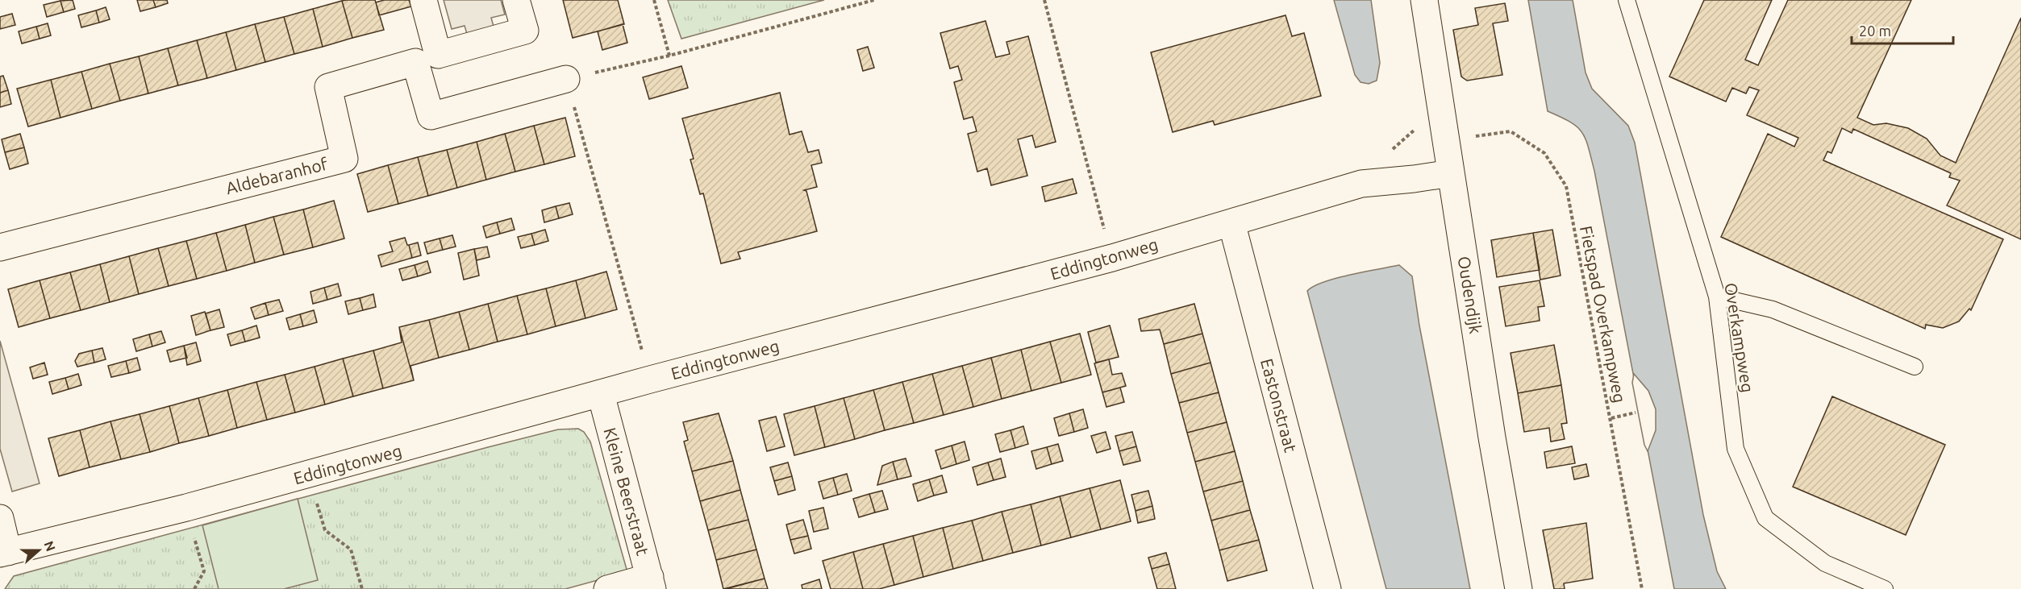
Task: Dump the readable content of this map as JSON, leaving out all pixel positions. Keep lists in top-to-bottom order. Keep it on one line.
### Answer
{"streets":{"street":["Aldebaranhof","Eddingtonweg","Oudendijk","Eastonstraat","Kleine Beerstraat"],"lane":["Overkampweg"],"path":["Fietspad Overkampweg"]},"crossings":[["Eddingtonweg","Oudendijk"],["Eddingtonweg","Eastonstraat"],["Eddingtonweg","Kleine Beerstraat"],["Oudendijk","Fietspad Overkampweg"]],"scale_bar":"20 m","north":"right"}
